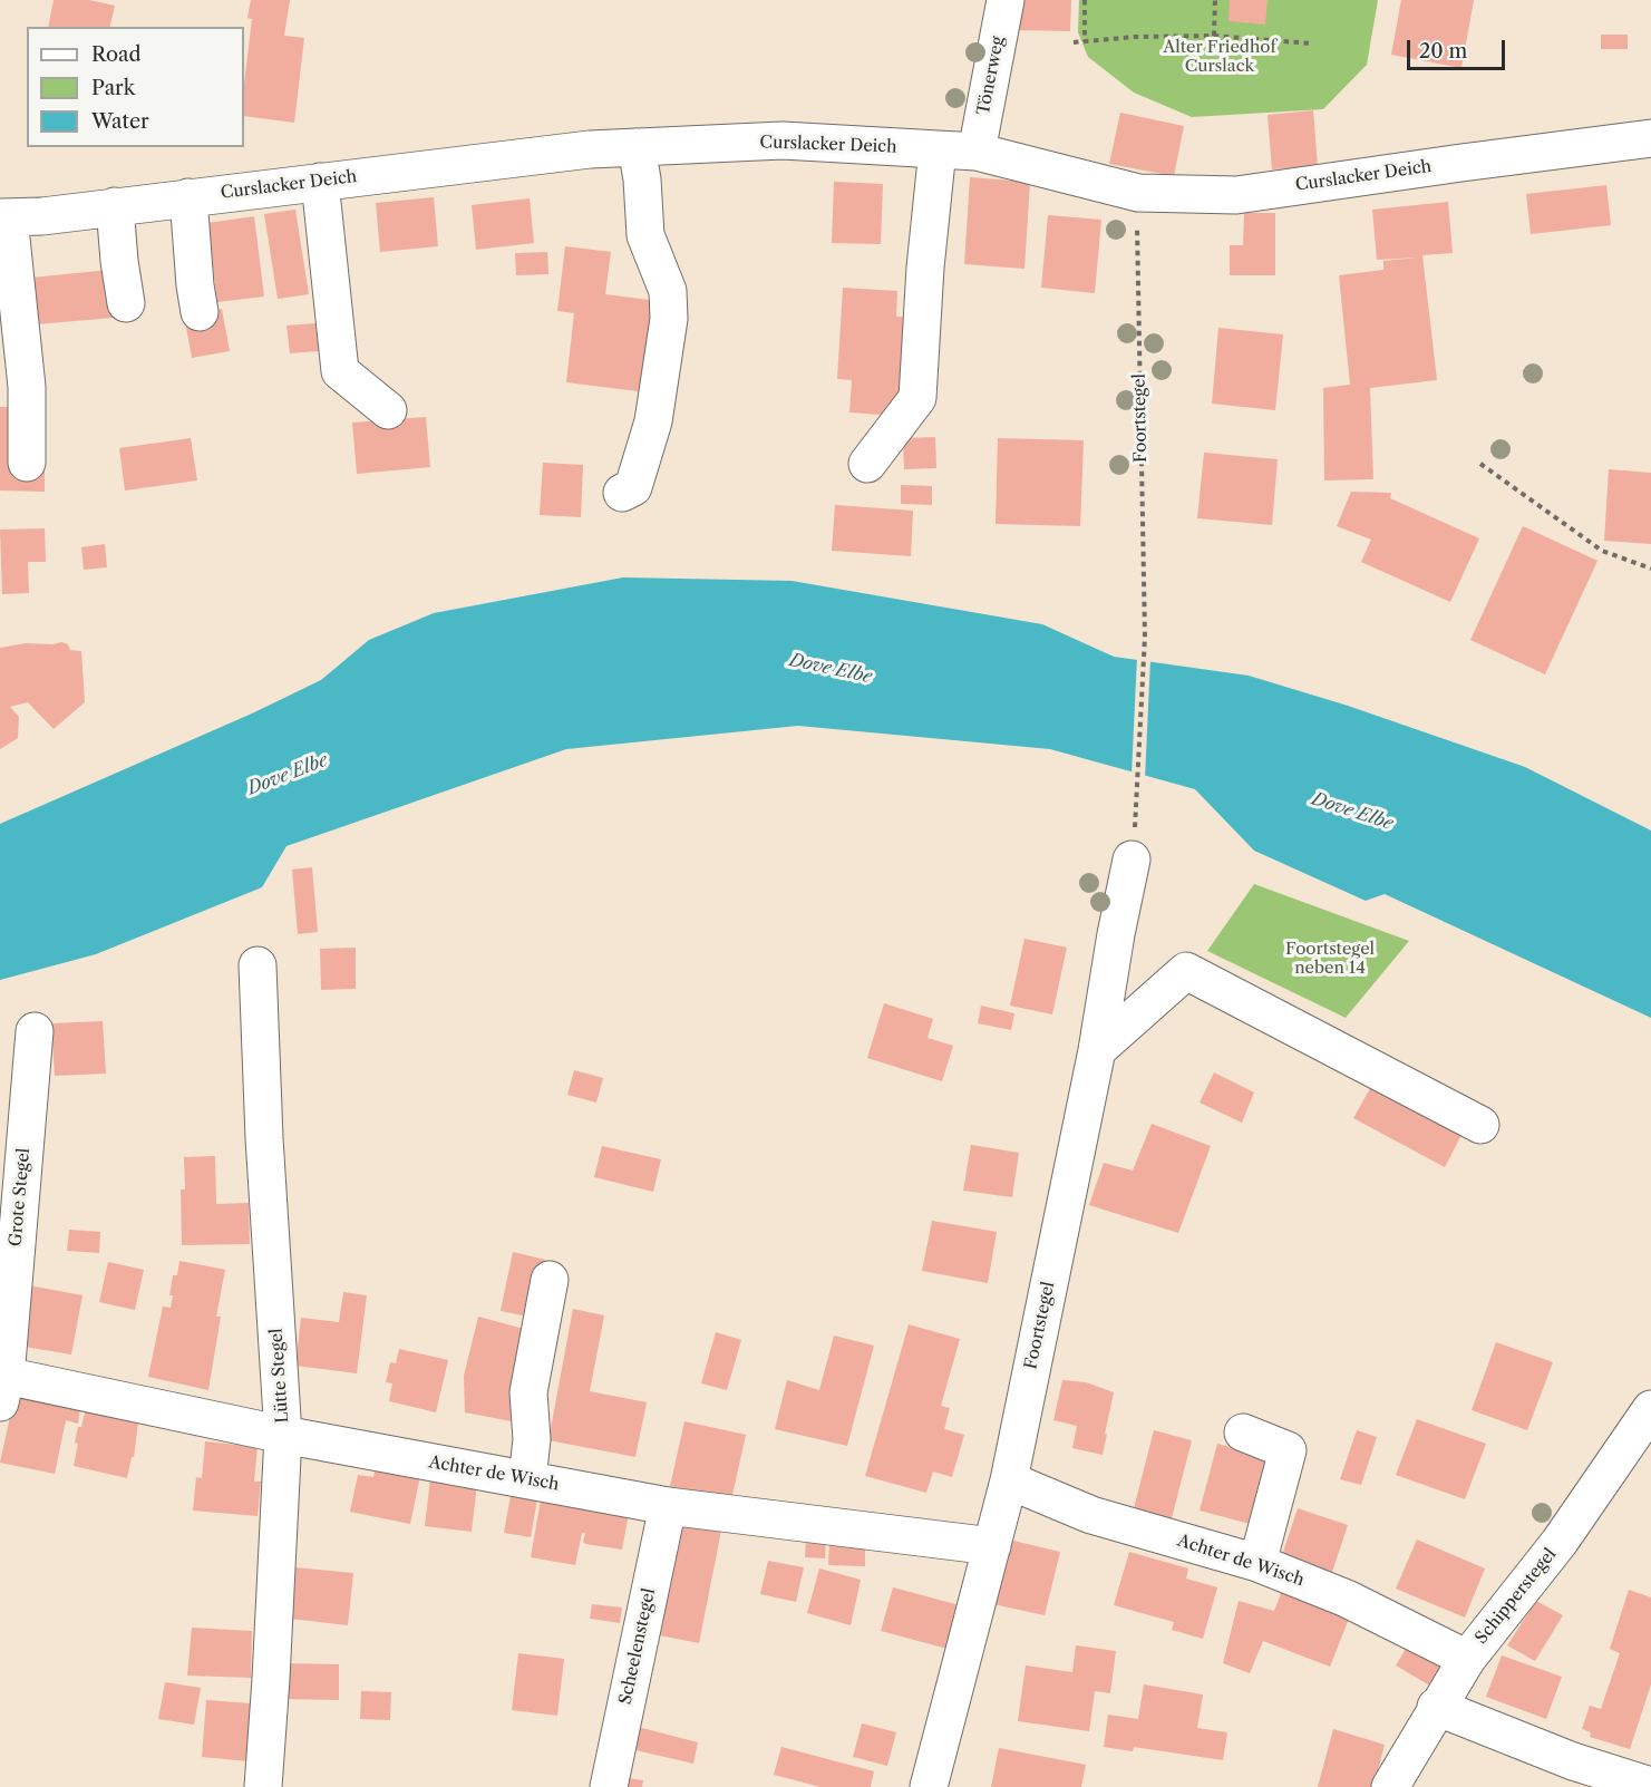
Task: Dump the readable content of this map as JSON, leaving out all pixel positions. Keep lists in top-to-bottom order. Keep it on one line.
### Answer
{"streets":{"street":["Tönerweg","Curslacker Deich","Foortstegel","Grote Stegel","Lütte Stegel","Achter de Wisch","Schipperstegel","Scheelenstegel"]},"crossings":[["Tönerweg","Curslacker Deich"],["Curslacker Deich","Foortstegel"],["Foortstegel","Achter de Wisch"],["Grote Stegel","Achter de Wisch"],["Lütte Stegel","Achter de Wisch"],["Achter de Wisch","Schipperstegel"],["Achter de Wisch","Scheelenstegel"]],"water":["Dove Elbe"],"parks":["Alter Friedhof Curslack","Foortstegel neben 14"],"legend":["Road","Park","Water"],"scale_bar":"20 m"}
